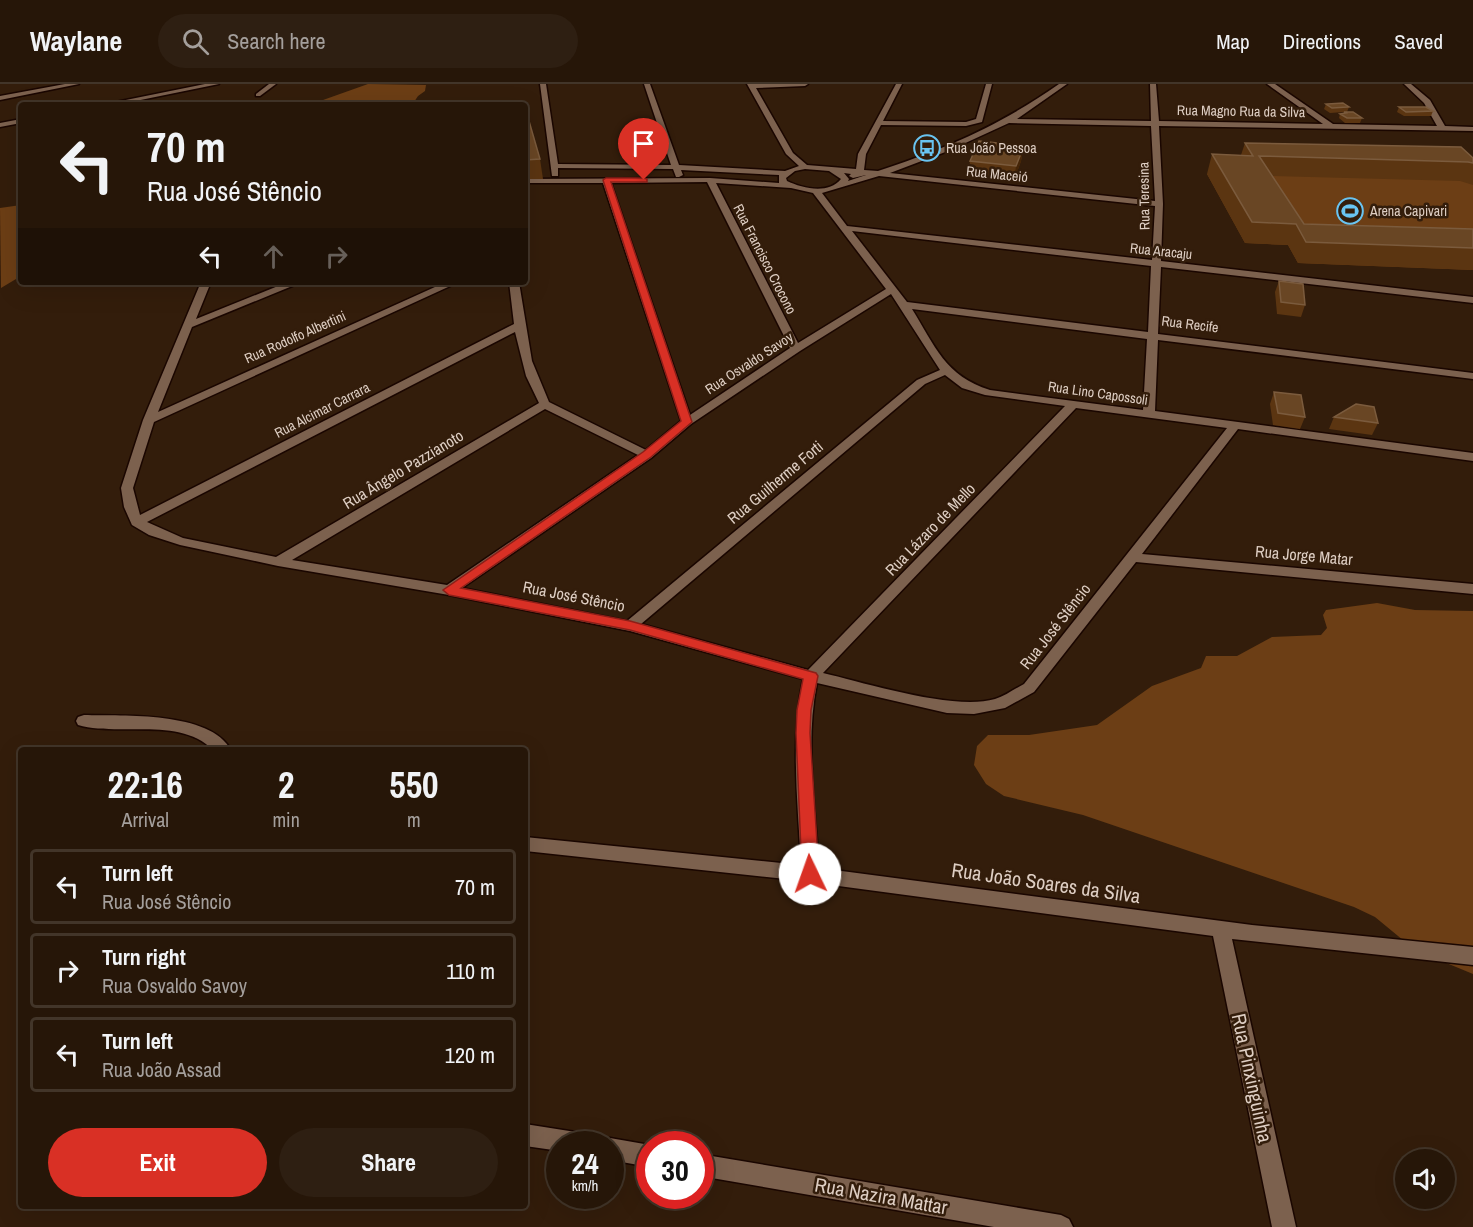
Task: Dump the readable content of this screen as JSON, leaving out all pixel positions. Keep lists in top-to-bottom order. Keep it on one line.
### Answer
{"streets":{"street":["Rua Magno Rua da Silva","Rua Maceió","Rua Teresina","Rua Aracaju","Rua Francisco Crocono","Rua Recife","Rua Rodolfo Albertini","Rua Osvaldo Savoy","Rua Lino Capossoli","Rua Alcimar Carrara","Rua Ângelo Pazzianoto","Rua Guilherme Forti","Rua Lázaro de Mello","Rua Jorge Matar","Rua José Stêncio","Rua João Soares da Silva","Rua Pinxinguinha","Rua Nazira Mattar"]},"crossings":[["Rua Magno Rua da Silva","Rua Teresina"],["Rua Maceió","Rua Teresina"],["Rua Teresina","Rua Aracaju"],["Rua Teresina","Rua Recife"],["Rua Teresina","Rua Lino Capossoli"],["Rua Aracaju","Rua Lino Capossoli"],["Rua Francisco Crocono","Rua Osvaldo Savoy"],["Rua Recife","Rua Lino Capossoli"],["Rua Osvaldo Savoy","Rua Lino Capossoli"],["Rua Osvaldo Savoy","Rua José Stêncio"],["Rua Lino Capossoli","Rua Guilherme Forti"],["Rua Lino Capossoli","Rua Lázaro de Mello"],["Rua Lino Capossoli","Rua José Stêncio"],["Rua Alcimar Carrara","Rua José Stêncio"],["Rua Ângelo Pazzianoto","Rua José Stêncio"],["Rua Guilherme Forti","Rua José Stêncio"],["Rua Lázaro de Mello","Rua José Stêncio"],["Rua Jorge Matar","Rua José Stêncio"],["Rua João Soares da Silva","Rua Pinxinguinha"]],"places":{"bus stop":["Rua João Pessoa"],"sports":["Arena Capivari"]},"page":{"header":"Waylane","search":"Search here","nav":["Map","Directions","Saved"],"turn":["70 m","Rua José Stêncio"],"eta":["22:16","Arrival","2","min","550","m"],"list":[{"name":"Turn left","note":"Rua José Stêncio","value":"70 m"},{"name":"Turn right","note":"Rua Osvaldo Savoy","value":"110 m"},{"name":"Turn left","note":"Rua João Assad","value":"120 m"}],"buttons":["Exit","Share"],"speed":"24 km/h","limit":"30"}}
